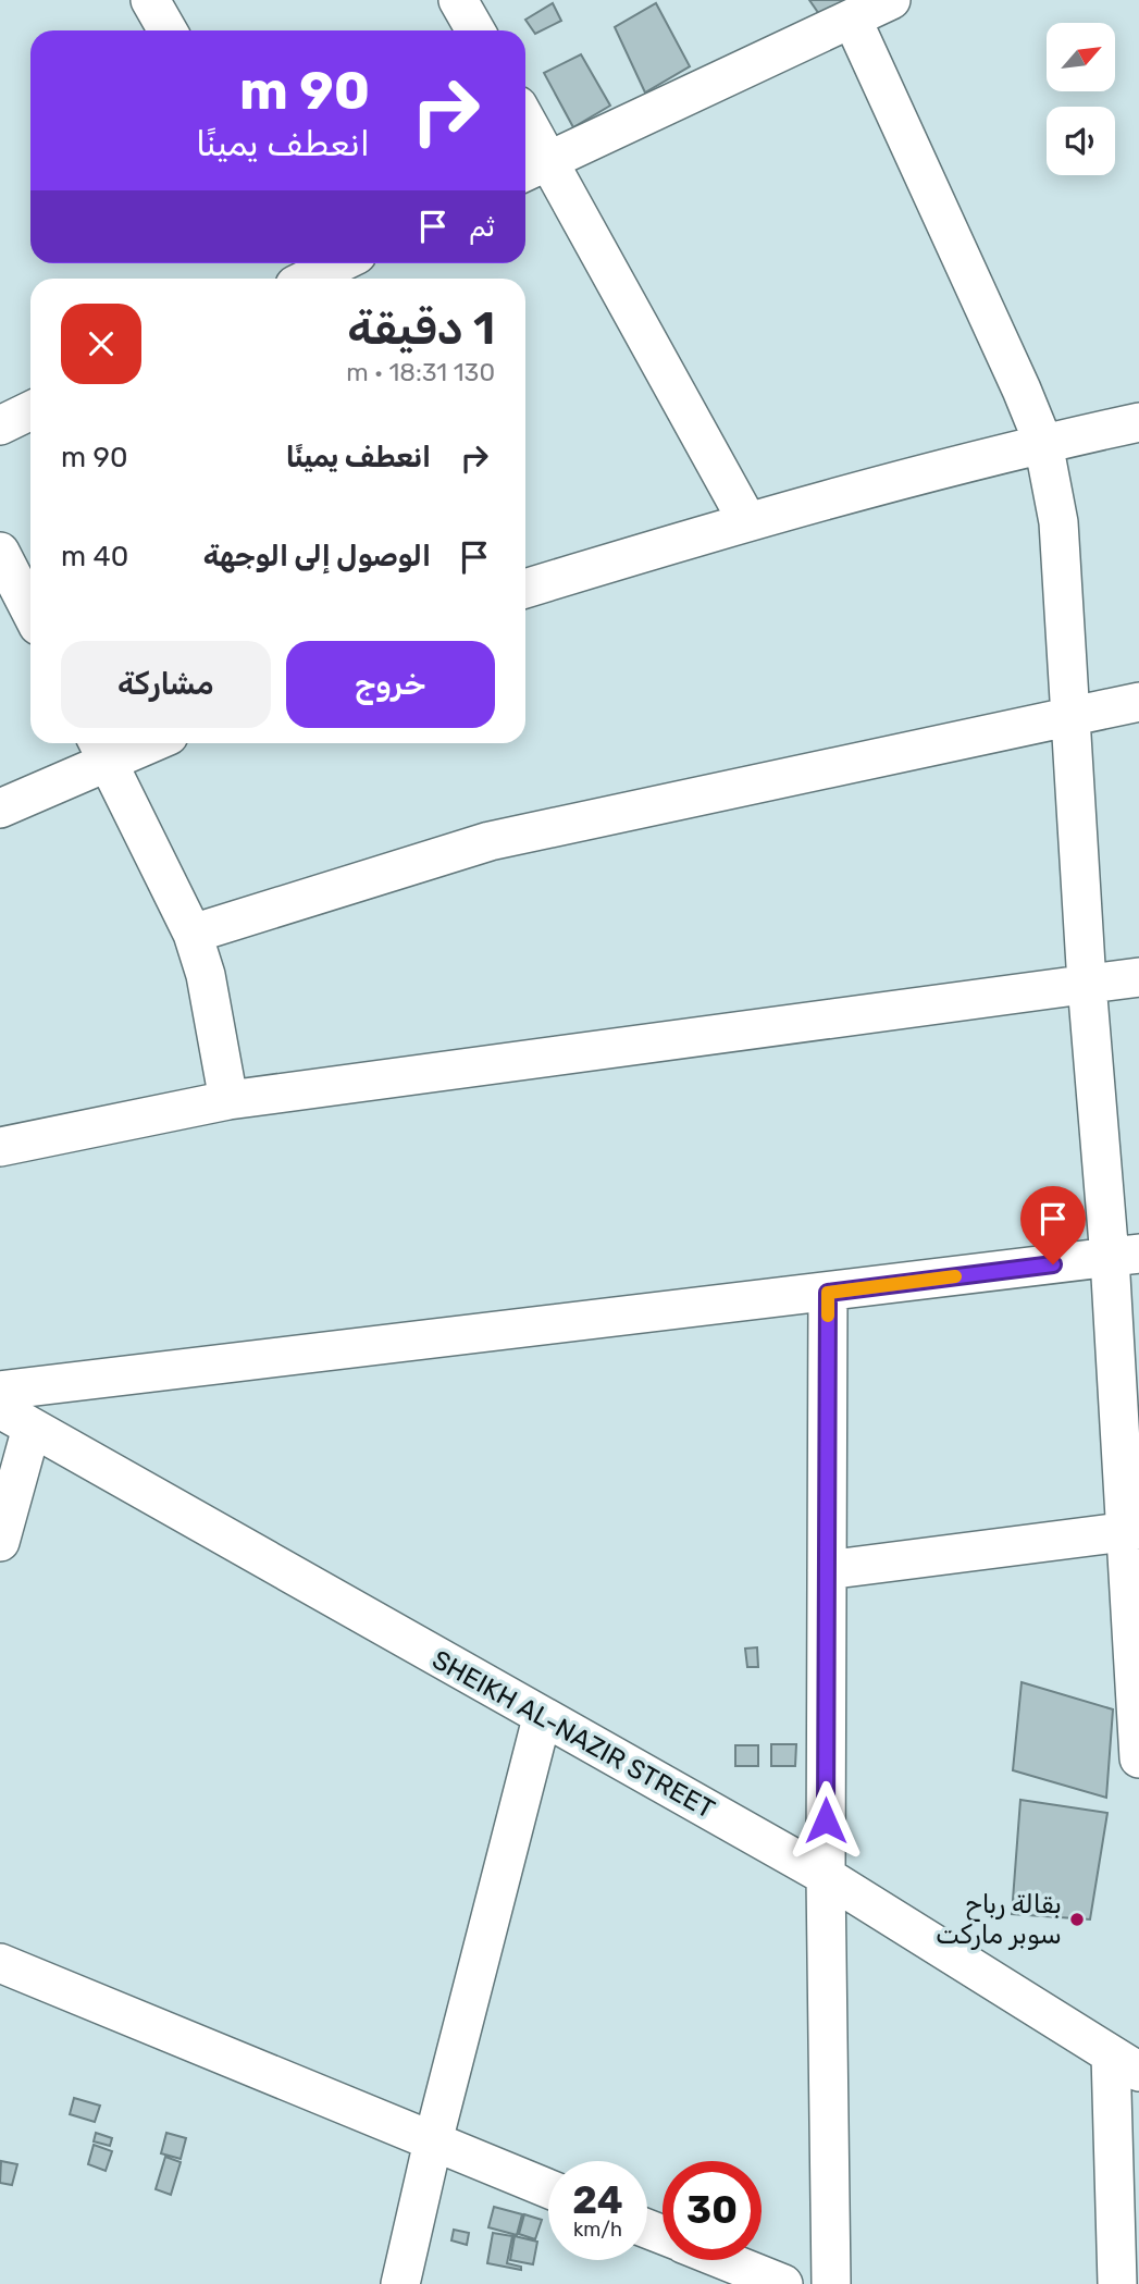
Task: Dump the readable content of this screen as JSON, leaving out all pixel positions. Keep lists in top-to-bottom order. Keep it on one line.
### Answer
{"streets":{"street":["SHEIKH AL-NAZIR STREET"]},"places":["بقالة رباح سوبر ماركت"],"north":"top right","page":{"turn":["90 m","انعطف يمينًا"],"then":"ثم","heading":["1 دقيقة","130 m · 18:31"],"list":[{"name":"انعطف يمينًا","value":"90 m"},{"name":"الوصول إلى الوجهة","value":"40 m"}],"buttons":["خروج","مشاركة"],"speed":"24 km/h","limit":"30"}}
